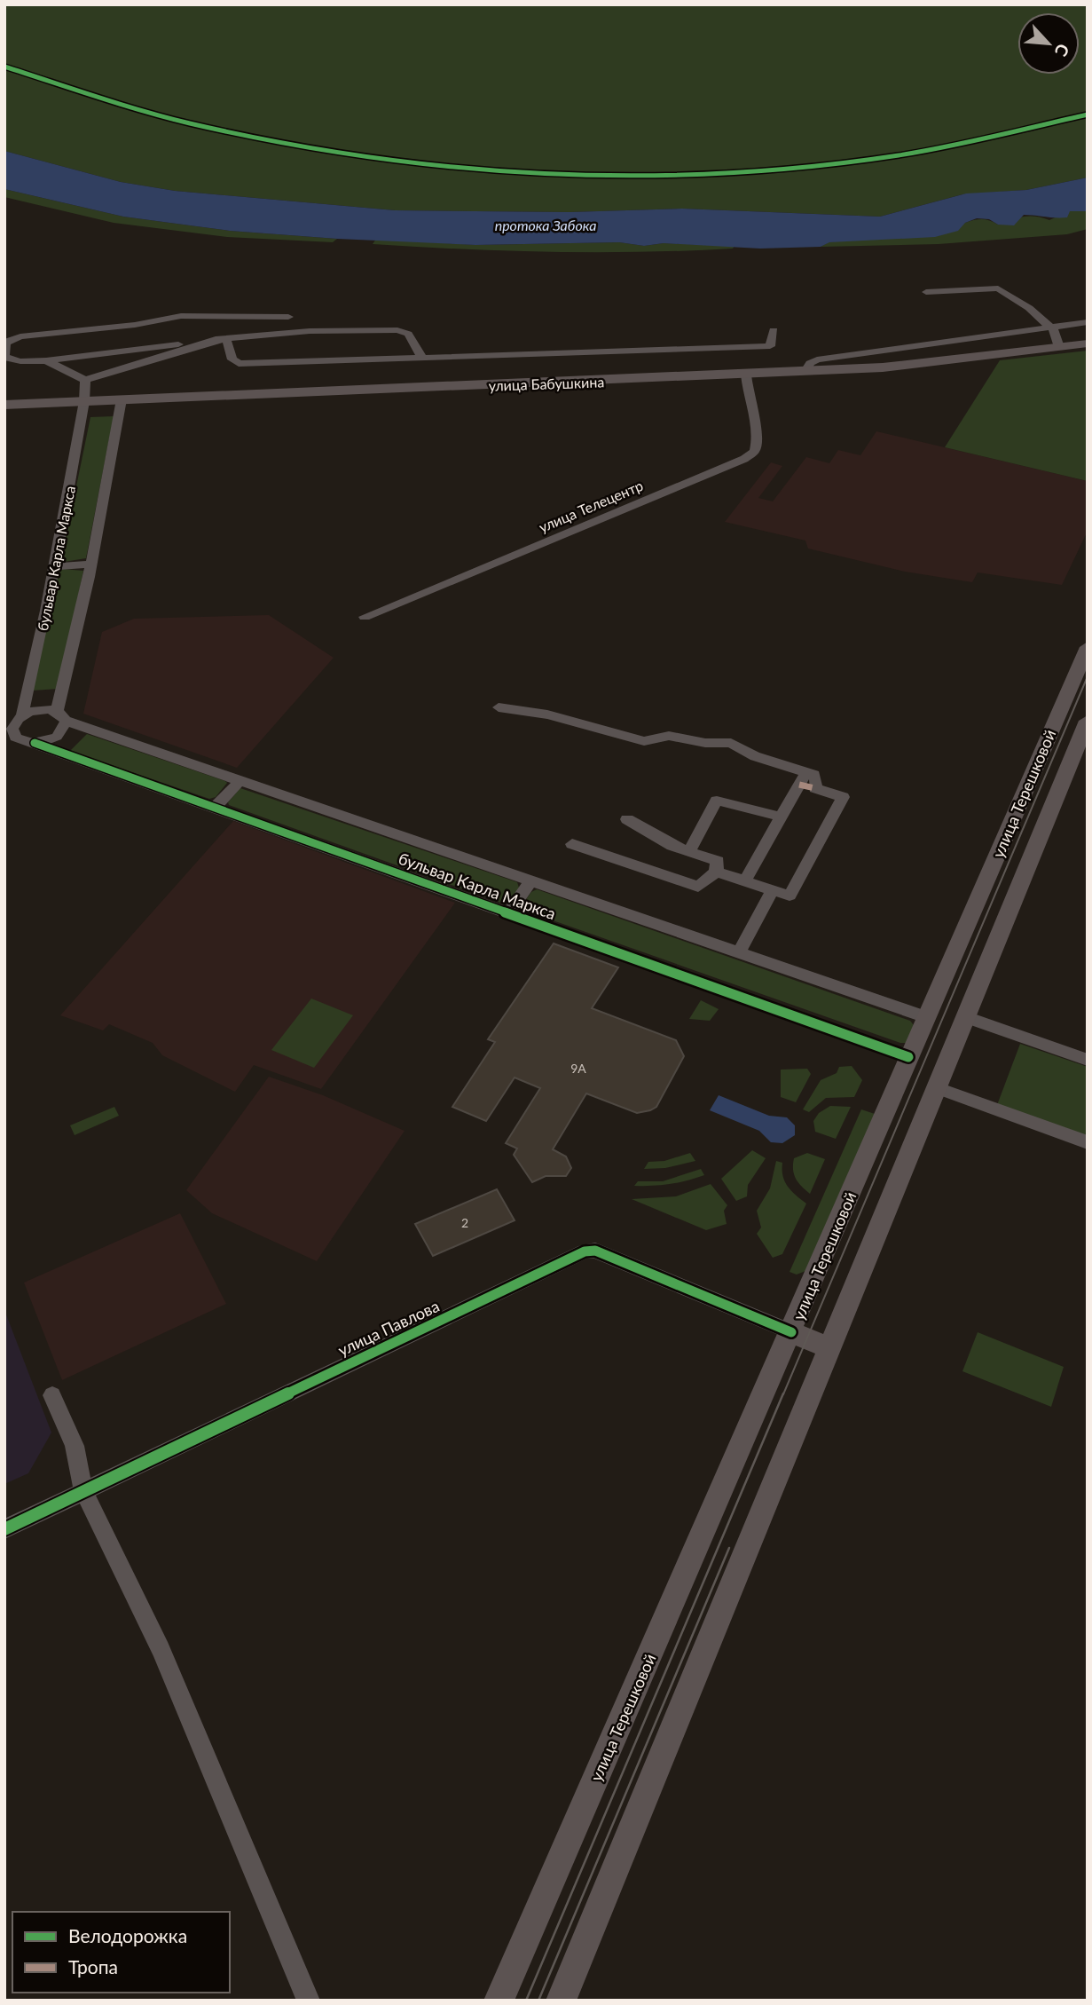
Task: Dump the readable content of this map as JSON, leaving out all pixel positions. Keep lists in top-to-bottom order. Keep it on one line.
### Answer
{"streets":{"main road":["улица Бабушкина","улица Терешковой"],"street":["улица Телецентр","бульвар Карла Маркса","улица Павлова"]},"crossings":[["улица Бабушкина","улица Телецентр"],["улица Бабушкина","бульвар Карла Маркса"],["бульвар Карла Маркса","улица Терешковой"],["улица Терешковой","улица Павлова"]],"water":["протока Забока"],"house_numbers":["9А","2"],"legend":["Велодорожка","Тропа"],"north":"bottom right"}
